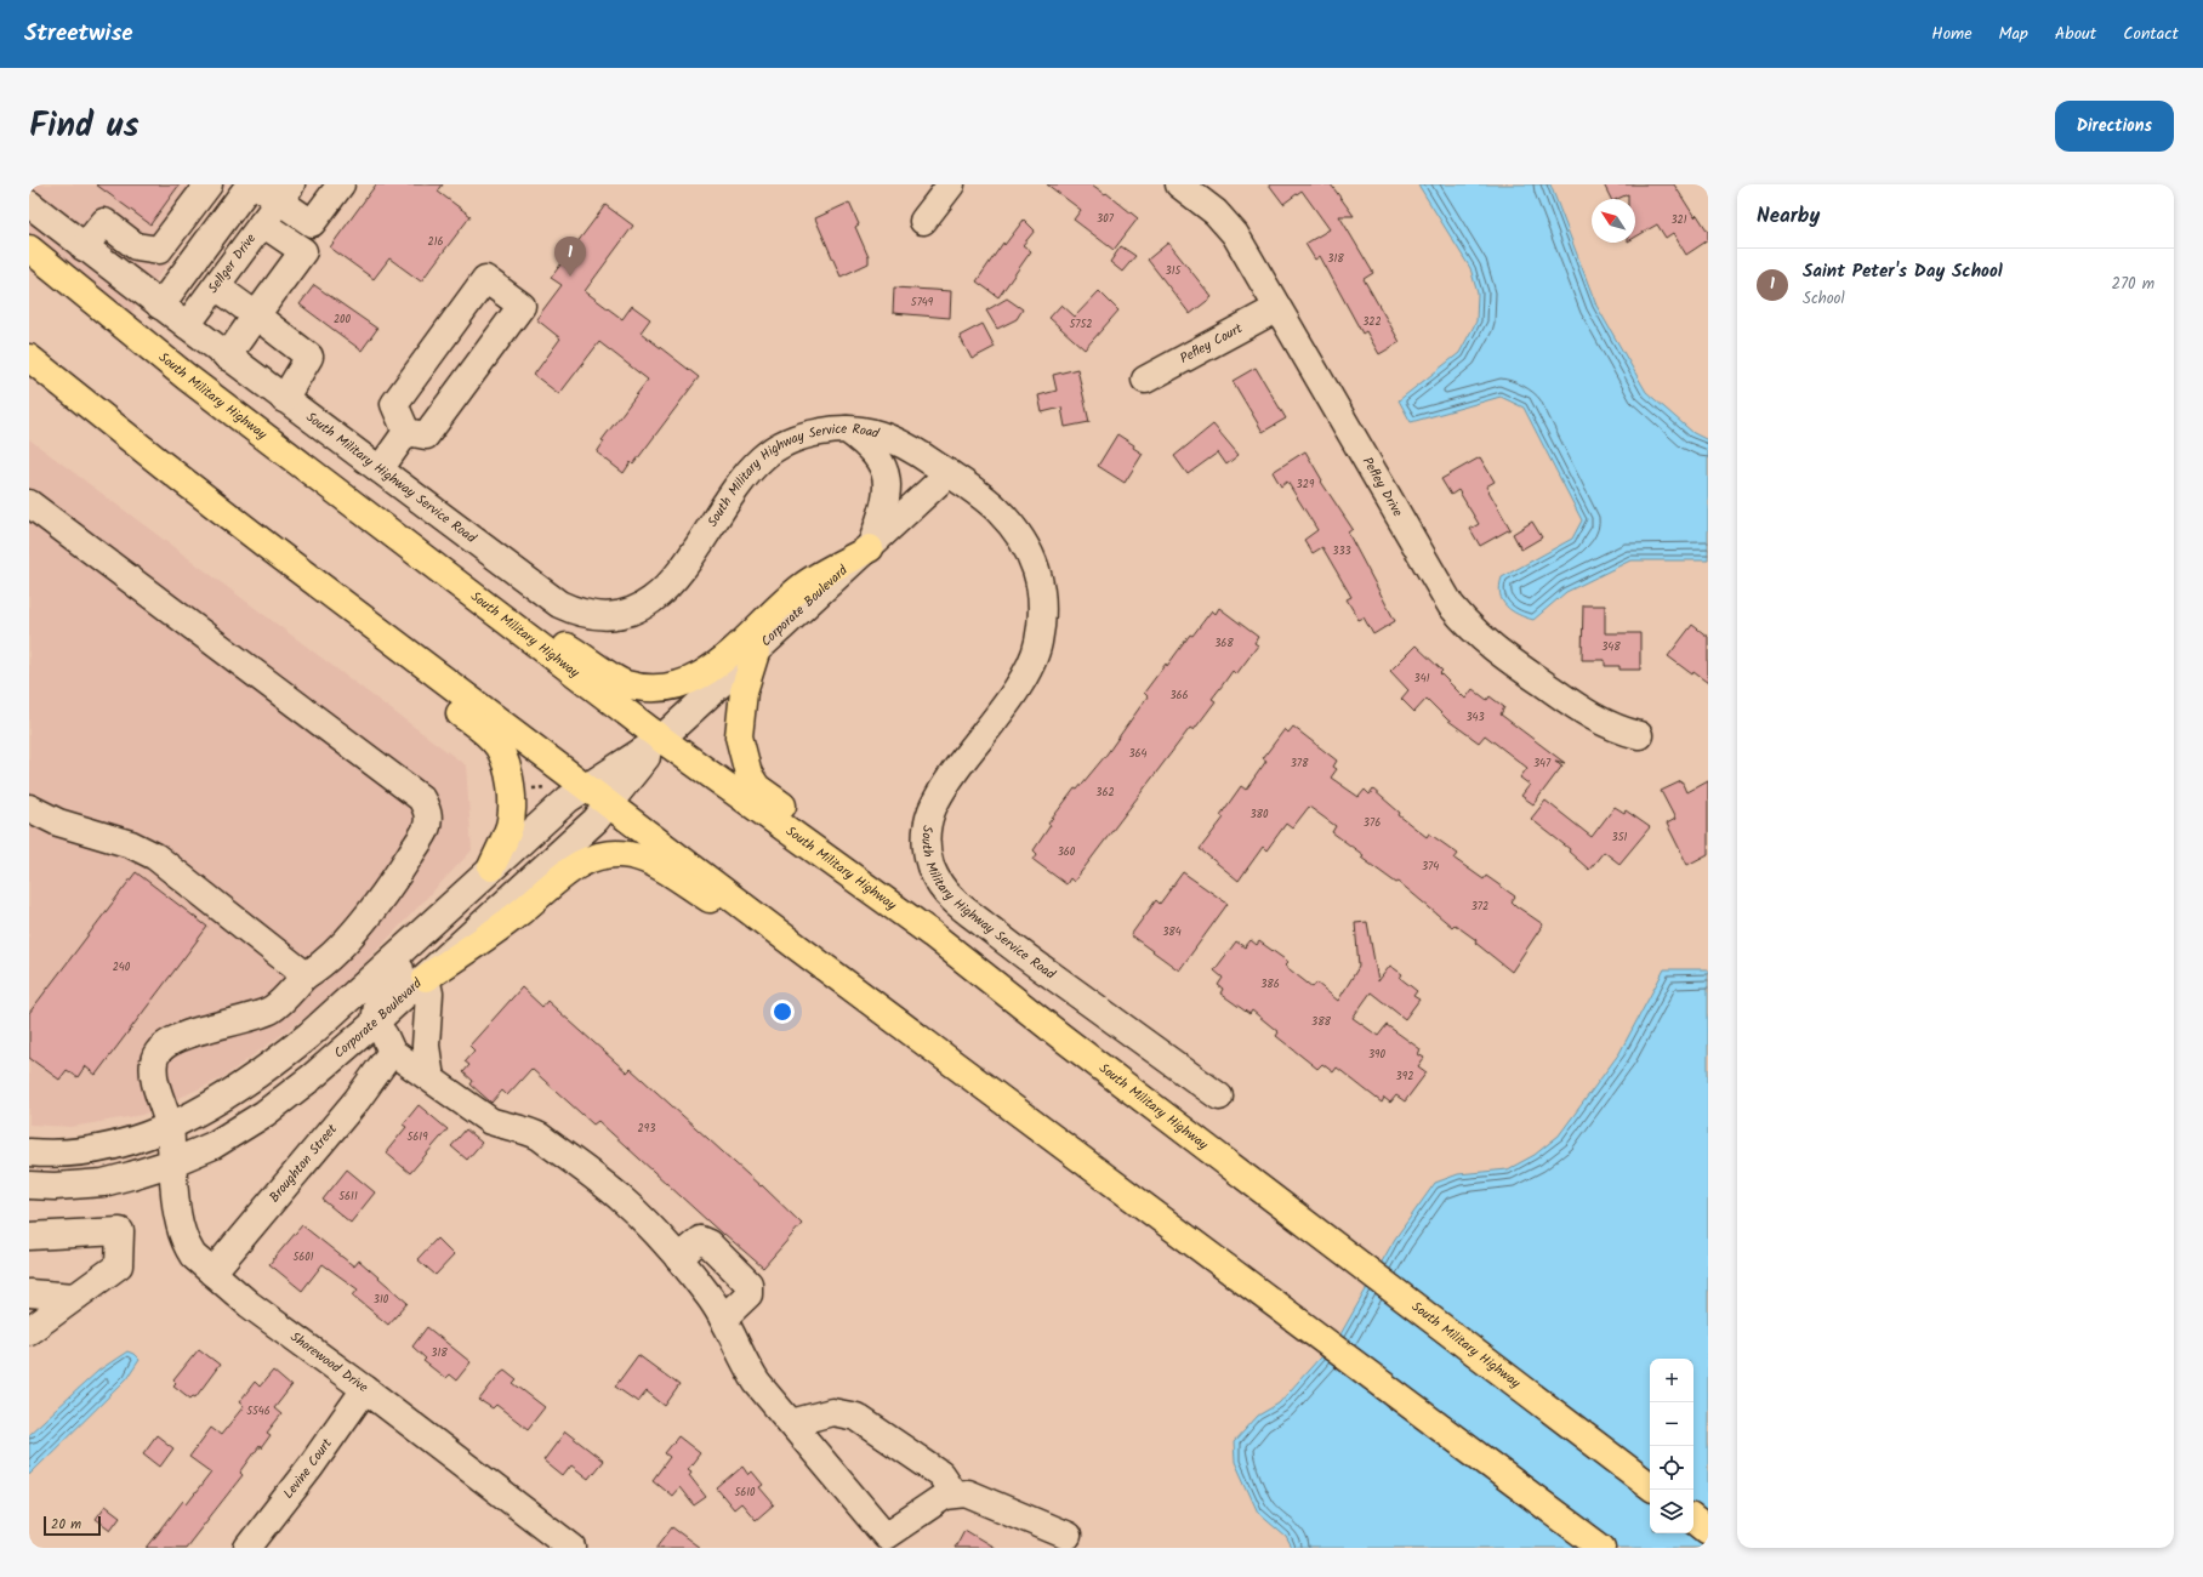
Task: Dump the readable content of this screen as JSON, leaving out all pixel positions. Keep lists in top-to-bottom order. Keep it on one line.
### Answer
{"streets":{"main road":["South Military Highway"],"street":["Sellger Drive","Pefley Court","South Military Highway Service Road","Pefley Drive","Corporate Boulevard","Broughton Street","Shorewood Drive","Levine Court"]},"crossings":[["Sellger Drive","South Military Highway Service Road"],["Pefley Court","Pefley Drive"],["South Military Highway","Corporate Boulevard"],["South Military Highway Service Road","Corporate Boulevard"],["Corporate Boulevard","Shorewood Drive"],["Broughton Street","Shorewood Drive"],["Shorewood Drive","Levine Court"]],"house_numbers":["307","321","216","318","315","5749","200","322","5752","329","333","368","348","341","366","343","364","378","347","362","380","376","351","360","374","372","384","240","386","388","390","392","293","5619","5611","5601","310","318","5546","5610"],"scale_bar":"20 m","north":"top left","page":{"header":"Streetwise","nav":["Home","Map","About","Contact"],"title":"Find us","buttons":"Directions","heading":"Nearby","pins":"1","list":[{"mark":"1","name":"Saint Peter's Day School","note":"School","value":"270 m"}],"map_buttons":["+","−"],"scale":"20 m"}}
